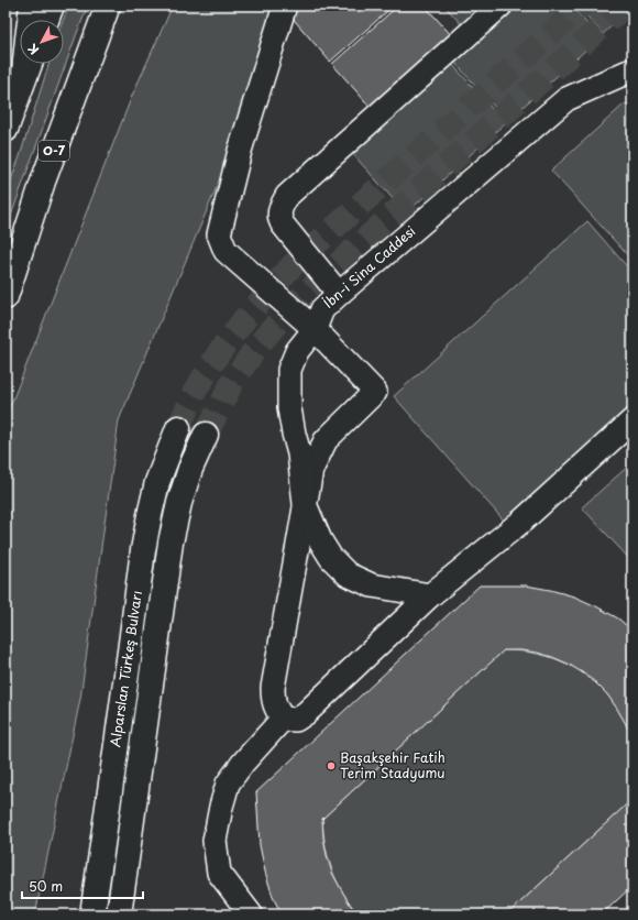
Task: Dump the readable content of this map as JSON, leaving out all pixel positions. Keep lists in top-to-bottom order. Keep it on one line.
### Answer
{"streets":{"main road":["O-7","Alparslan Türkeş Bulvarı"],"street":["İbn-i Sina Caddesi"]},"places":["Başakşehir Fatih Terim Stadyumu"],"scale_bar":"50 m","north":"bottom left"}
